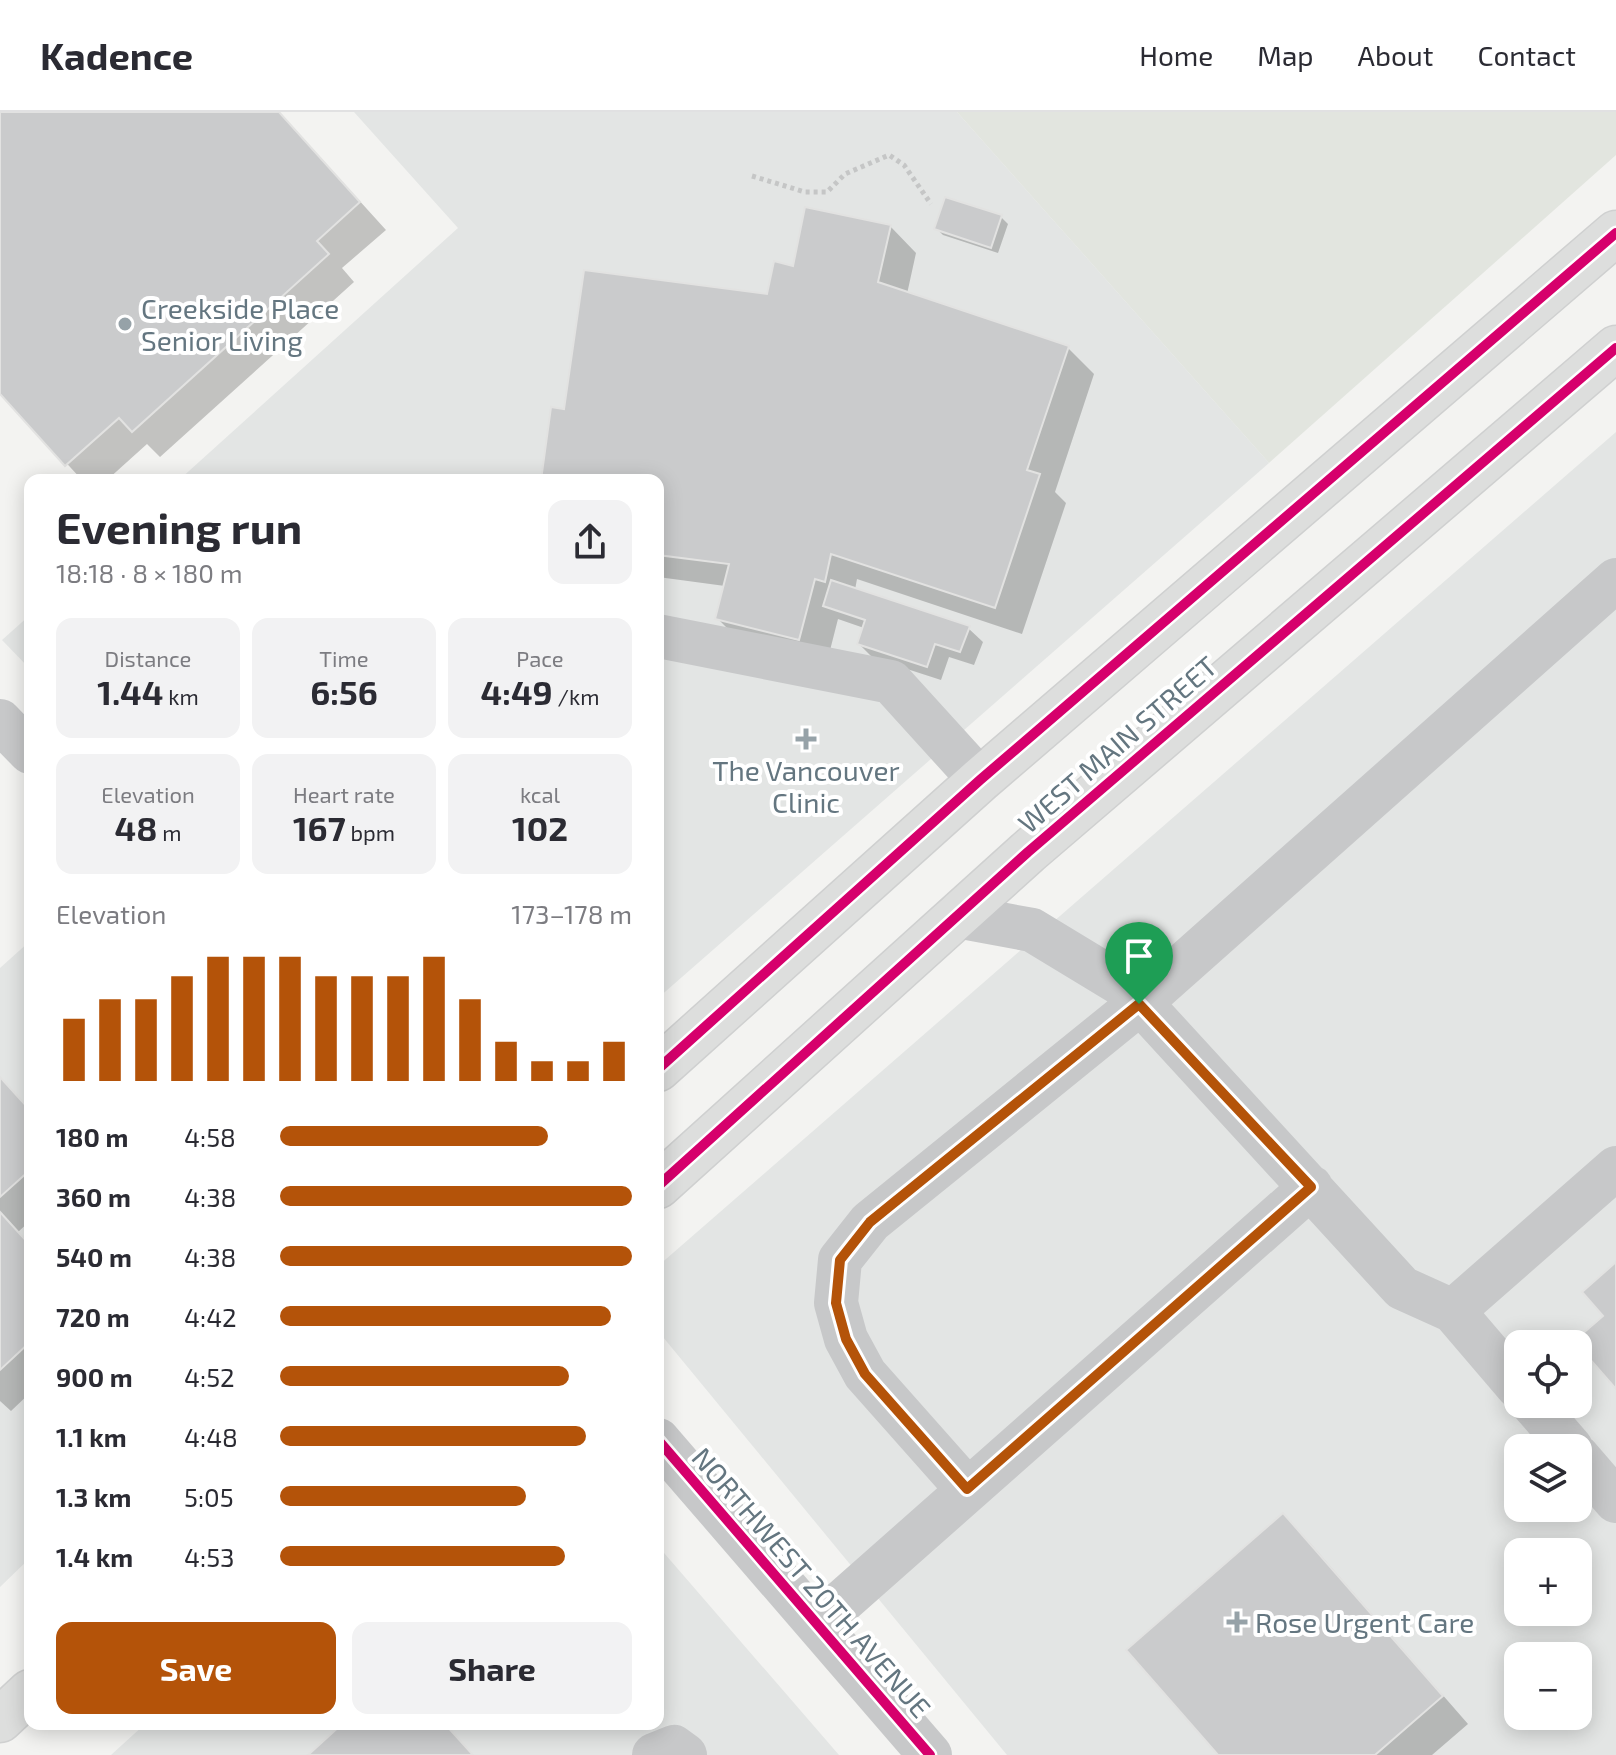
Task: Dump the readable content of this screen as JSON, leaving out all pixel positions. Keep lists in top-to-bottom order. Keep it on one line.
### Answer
{"streets":{"highway":["WEST MAIN STREET"],"street":["NORTHWEST 20TH AVENUE"]},"places":{"other":["Creekside Place Senior Living"],"health":["The Vancouver Clinic","Rose Urgent Care"]},"page":{"header":"Kadence","nav":["Home","Map","About","Contact"],"heading":["Evening run","18:18 · 8 × 180 m"],"stats":[["Distance","1.44 km"],["Time","6:56"],["Pace","4:49 /km"],["Elevation","48 m"],["Heart rate","167 bpm"],["kcal","102"]],"chart":["Elevation","173–178 m"],"list":[{"name":"180 m","note":"4:58"},{"name":"360 m","note":"4:38"},{"name":"540 m","note":"4:38"},{"name":"720 m","note":"4:42"},{"name":"900 m","note":"4:52"},{"name":"1.1 km","note":"4:48"},{"name":"1.3 km","note":"5:05"},{"name":"1.4 km","note":"4:53"}],"map_buttons":["+","−"],"buttons":["Save","Share"]}}
